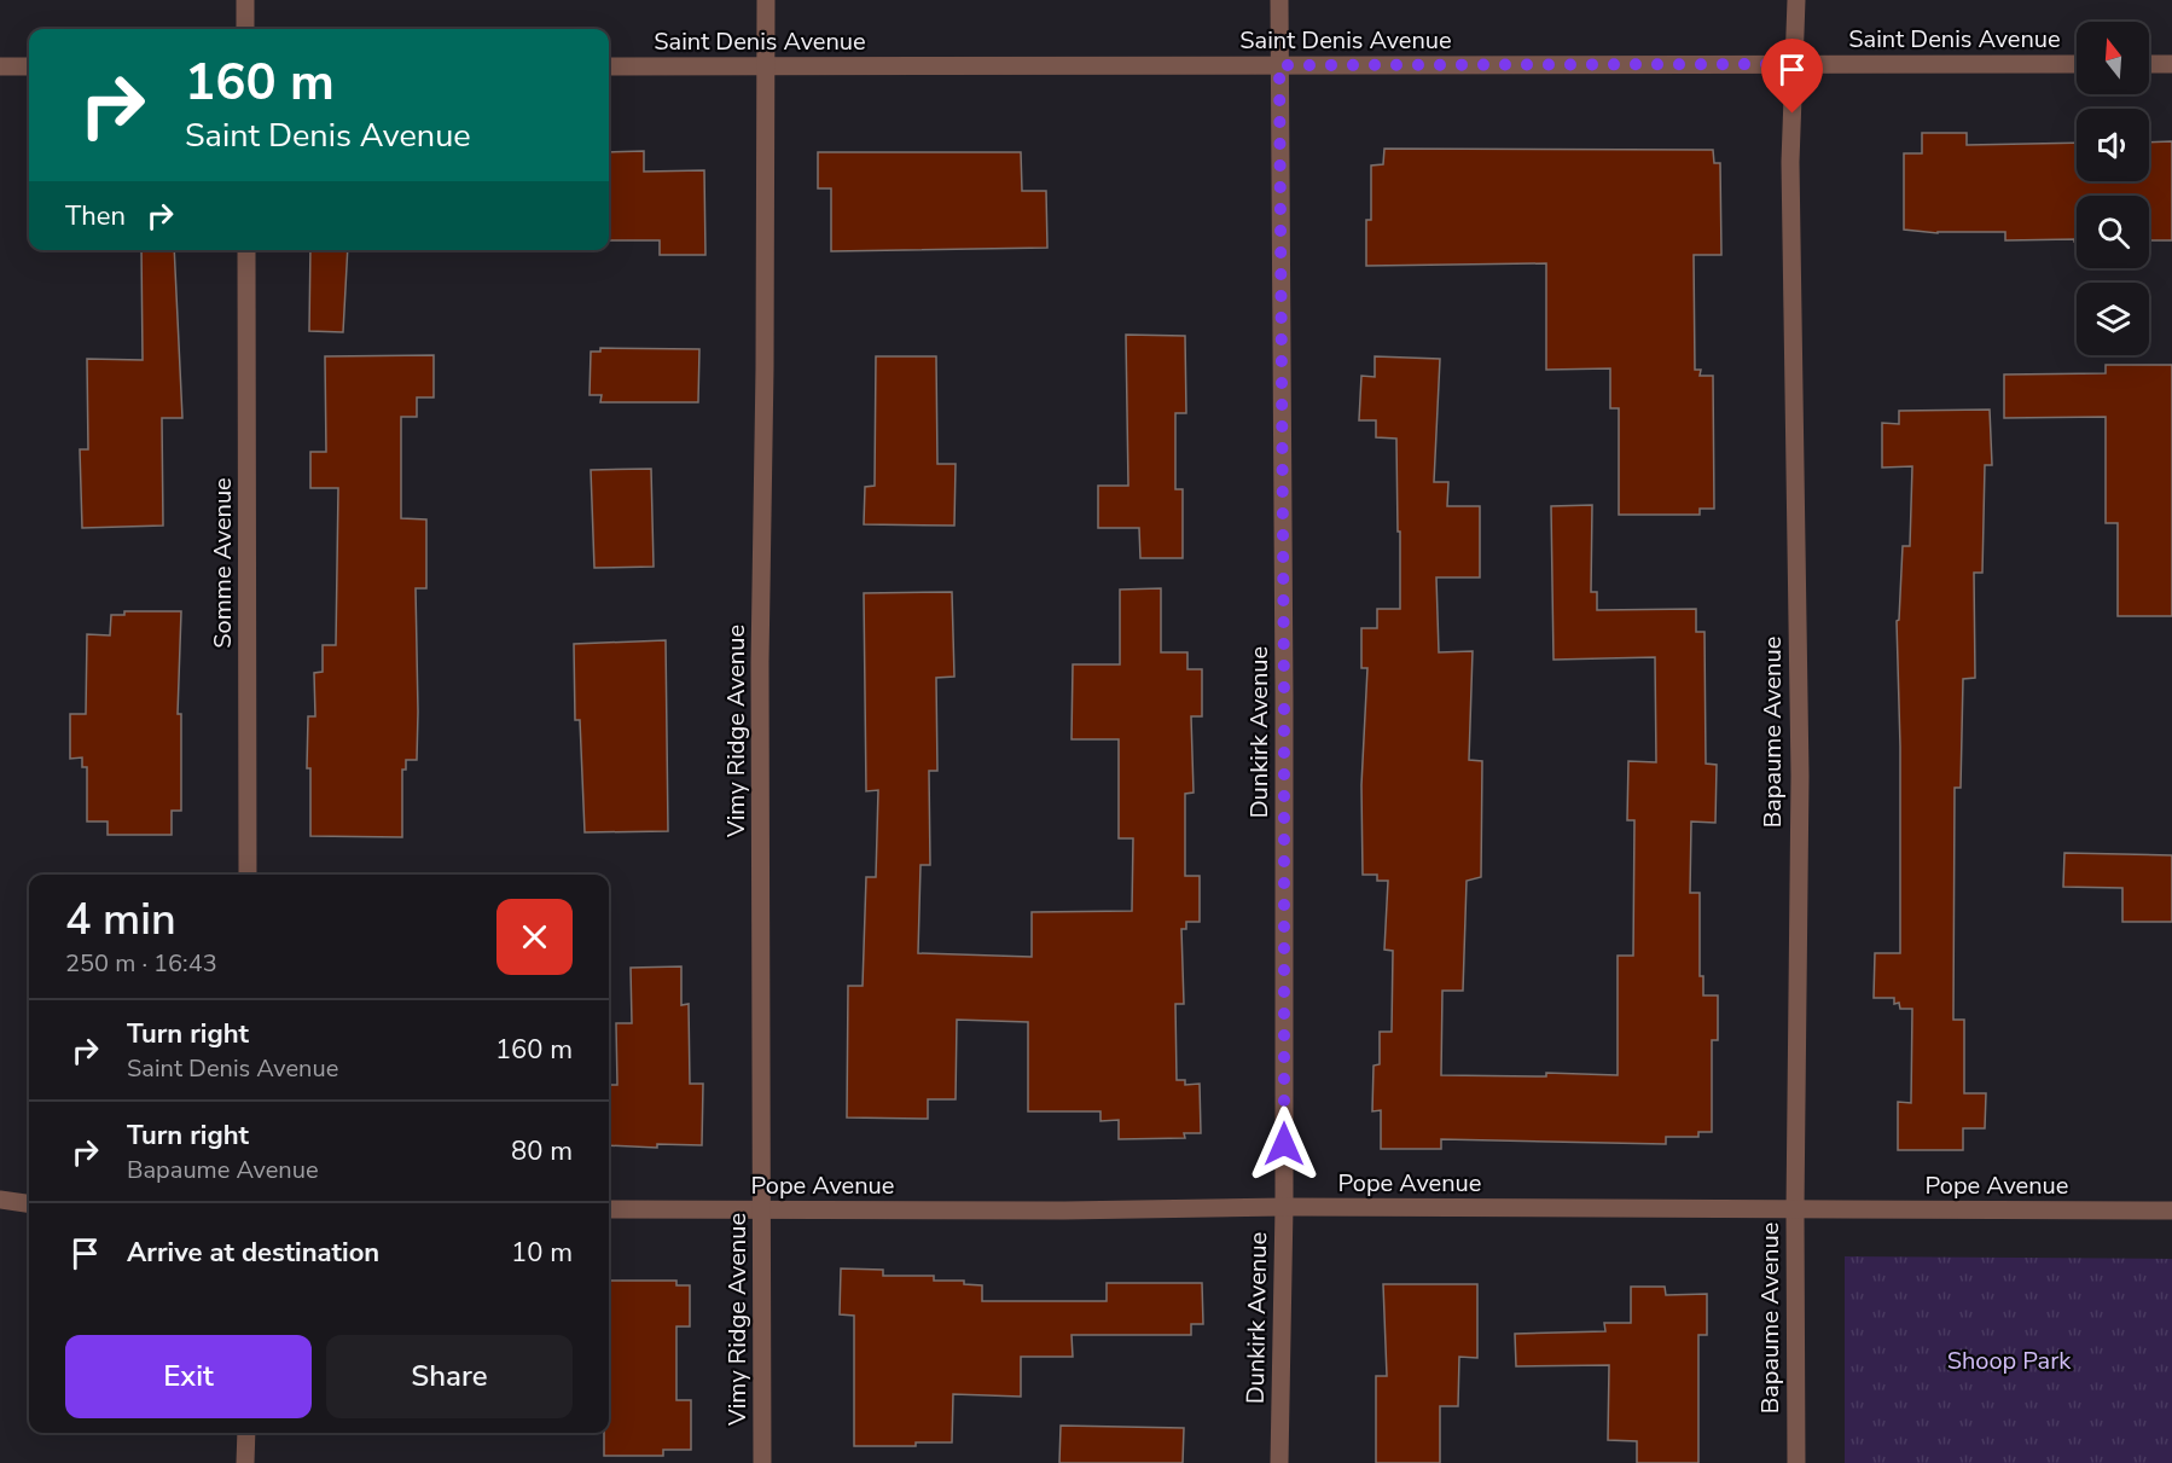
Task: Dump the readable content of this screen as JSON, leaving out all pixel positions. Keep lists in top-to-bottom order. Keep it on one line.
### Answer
{"streets":{"street":["Saint Denis Avenue","Somme Avenue","Vimy Ridge Avenue","Dunkirk Avenue","Bapaume Avenue","Pope Avenue"]},"crossings":[["Saint Denis Avenue","Vimy Ridge Avenue"],["Saint Denis Avenue","Dunkirk Avenue"],["Saint Denis Avenue","Bapaume Avenue"],["Vimy Ridge Avenue","Pope Avenue"],["Dunkirk Avenue","Pope Avenue"],["Bapaume Avenue","Pope Avenue"]],"parks":["Shoop Park"],"north":"top","page":{"turn":["160 m","Saint Denis Avenue"],"then":"Then","heading":["4 min","250 m · 16:43"],"list":[{"name":"Turn right","note":"Saint Denis Avenue","value":"160 m"},{"name":"Turn right","note":"Bapaume Avenue","value":"80 m"},{"name":"Arrive at destination","value":"10 m"}],"buttons":["Exit","Share"]}}
